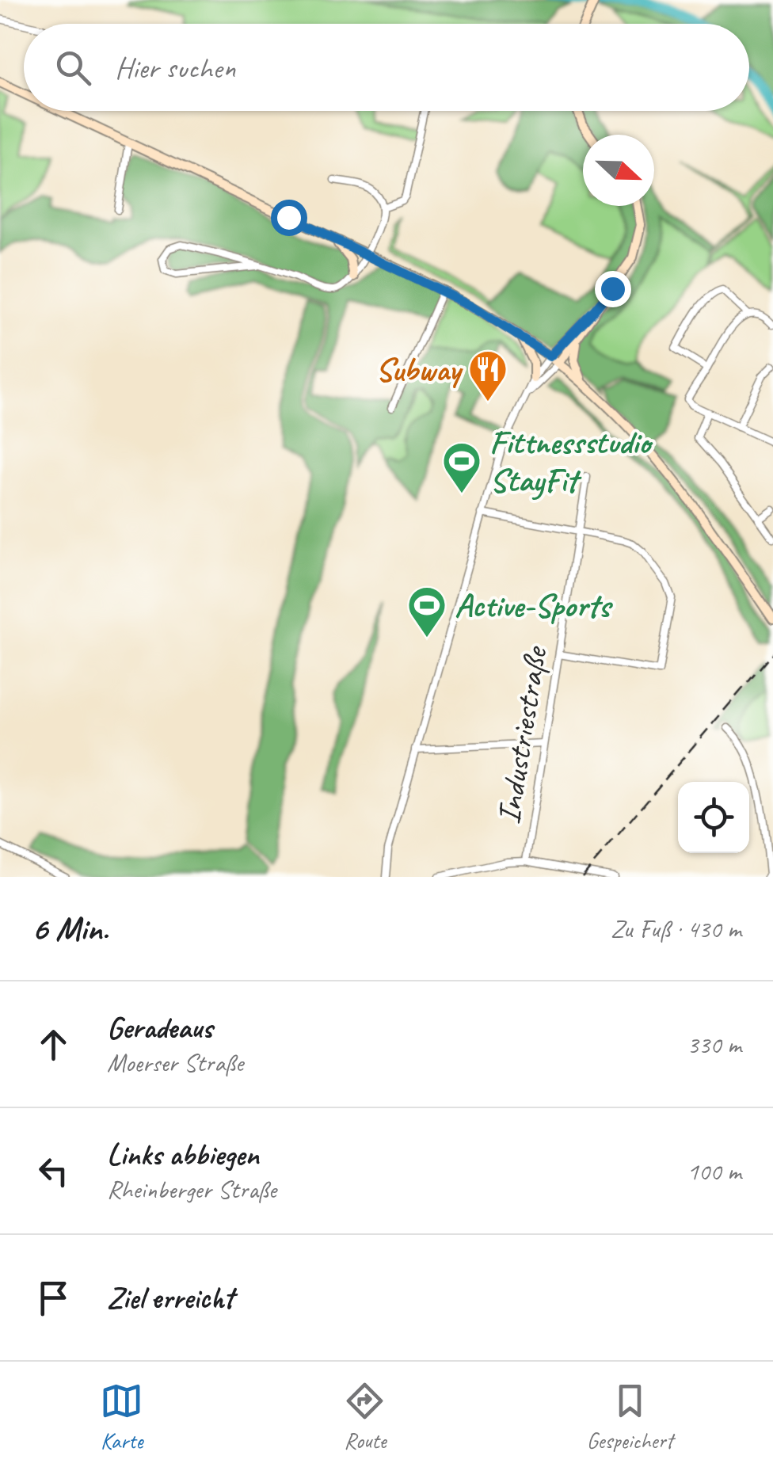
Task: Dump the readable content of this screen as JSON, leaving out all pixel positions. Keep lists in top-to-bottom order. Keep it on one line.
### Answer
{"streets":{"street":["Industriestraße"]},"places":{"restaurant":["Subway"],"sports":["Fittnessstudio StayFit","Active-Sports"]},"north":"right","page":{"search":"Hier suchen","heading":["6 Min.","Zu Fuß · 430 m"],"list":[["Geradeaus","Moerser Straße","330 m"],["Links abbiegen","Rheinberger Straße","100 m"],"Ziel erreicht"],"nav":["Karte","Route","Gespeichert"]}}
